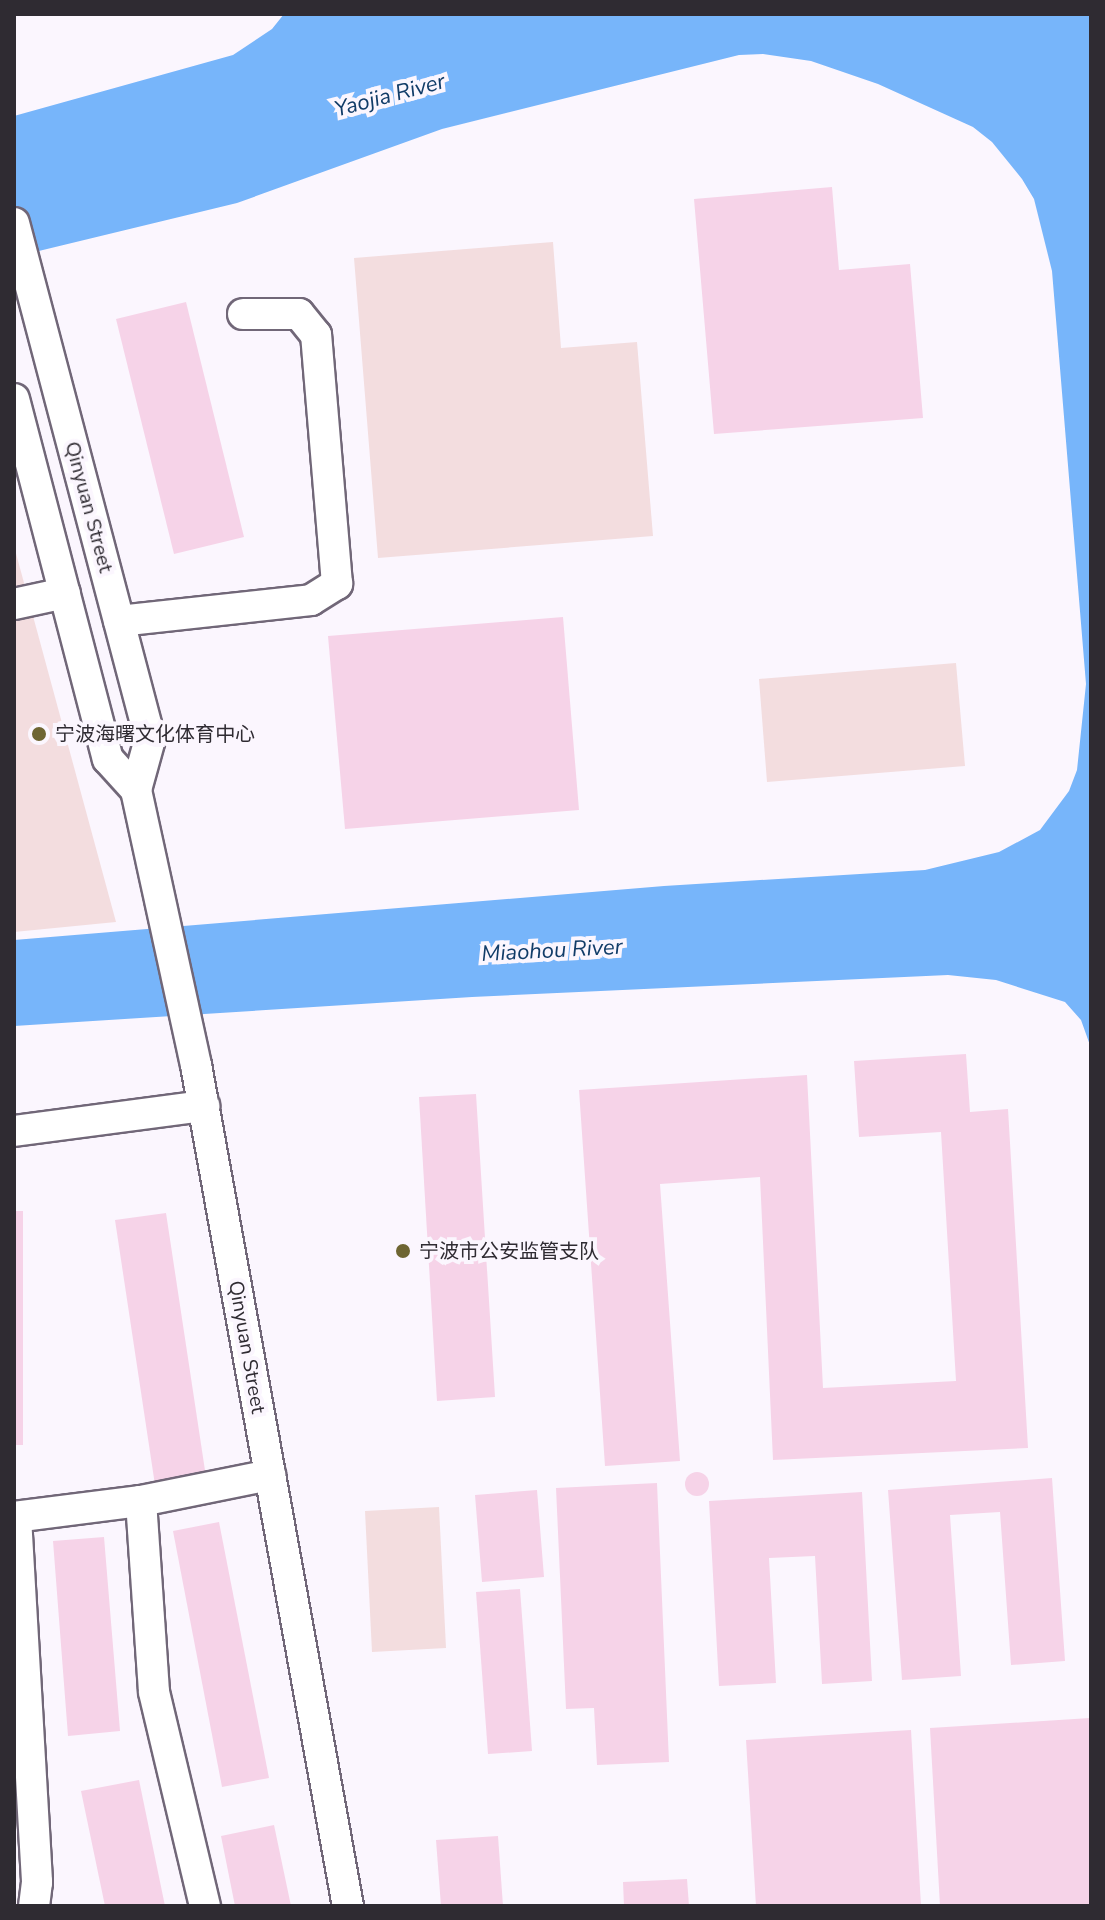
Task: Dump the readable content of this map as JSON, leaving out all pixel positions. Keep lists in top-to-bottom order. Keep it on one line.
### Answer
{"streets":{"street":["Qinyuan Street"]},"water":["Yaojia River","Miaohou River"],"places":["宁波海曙文化体育中心","宁波市公安监管支队"]}
